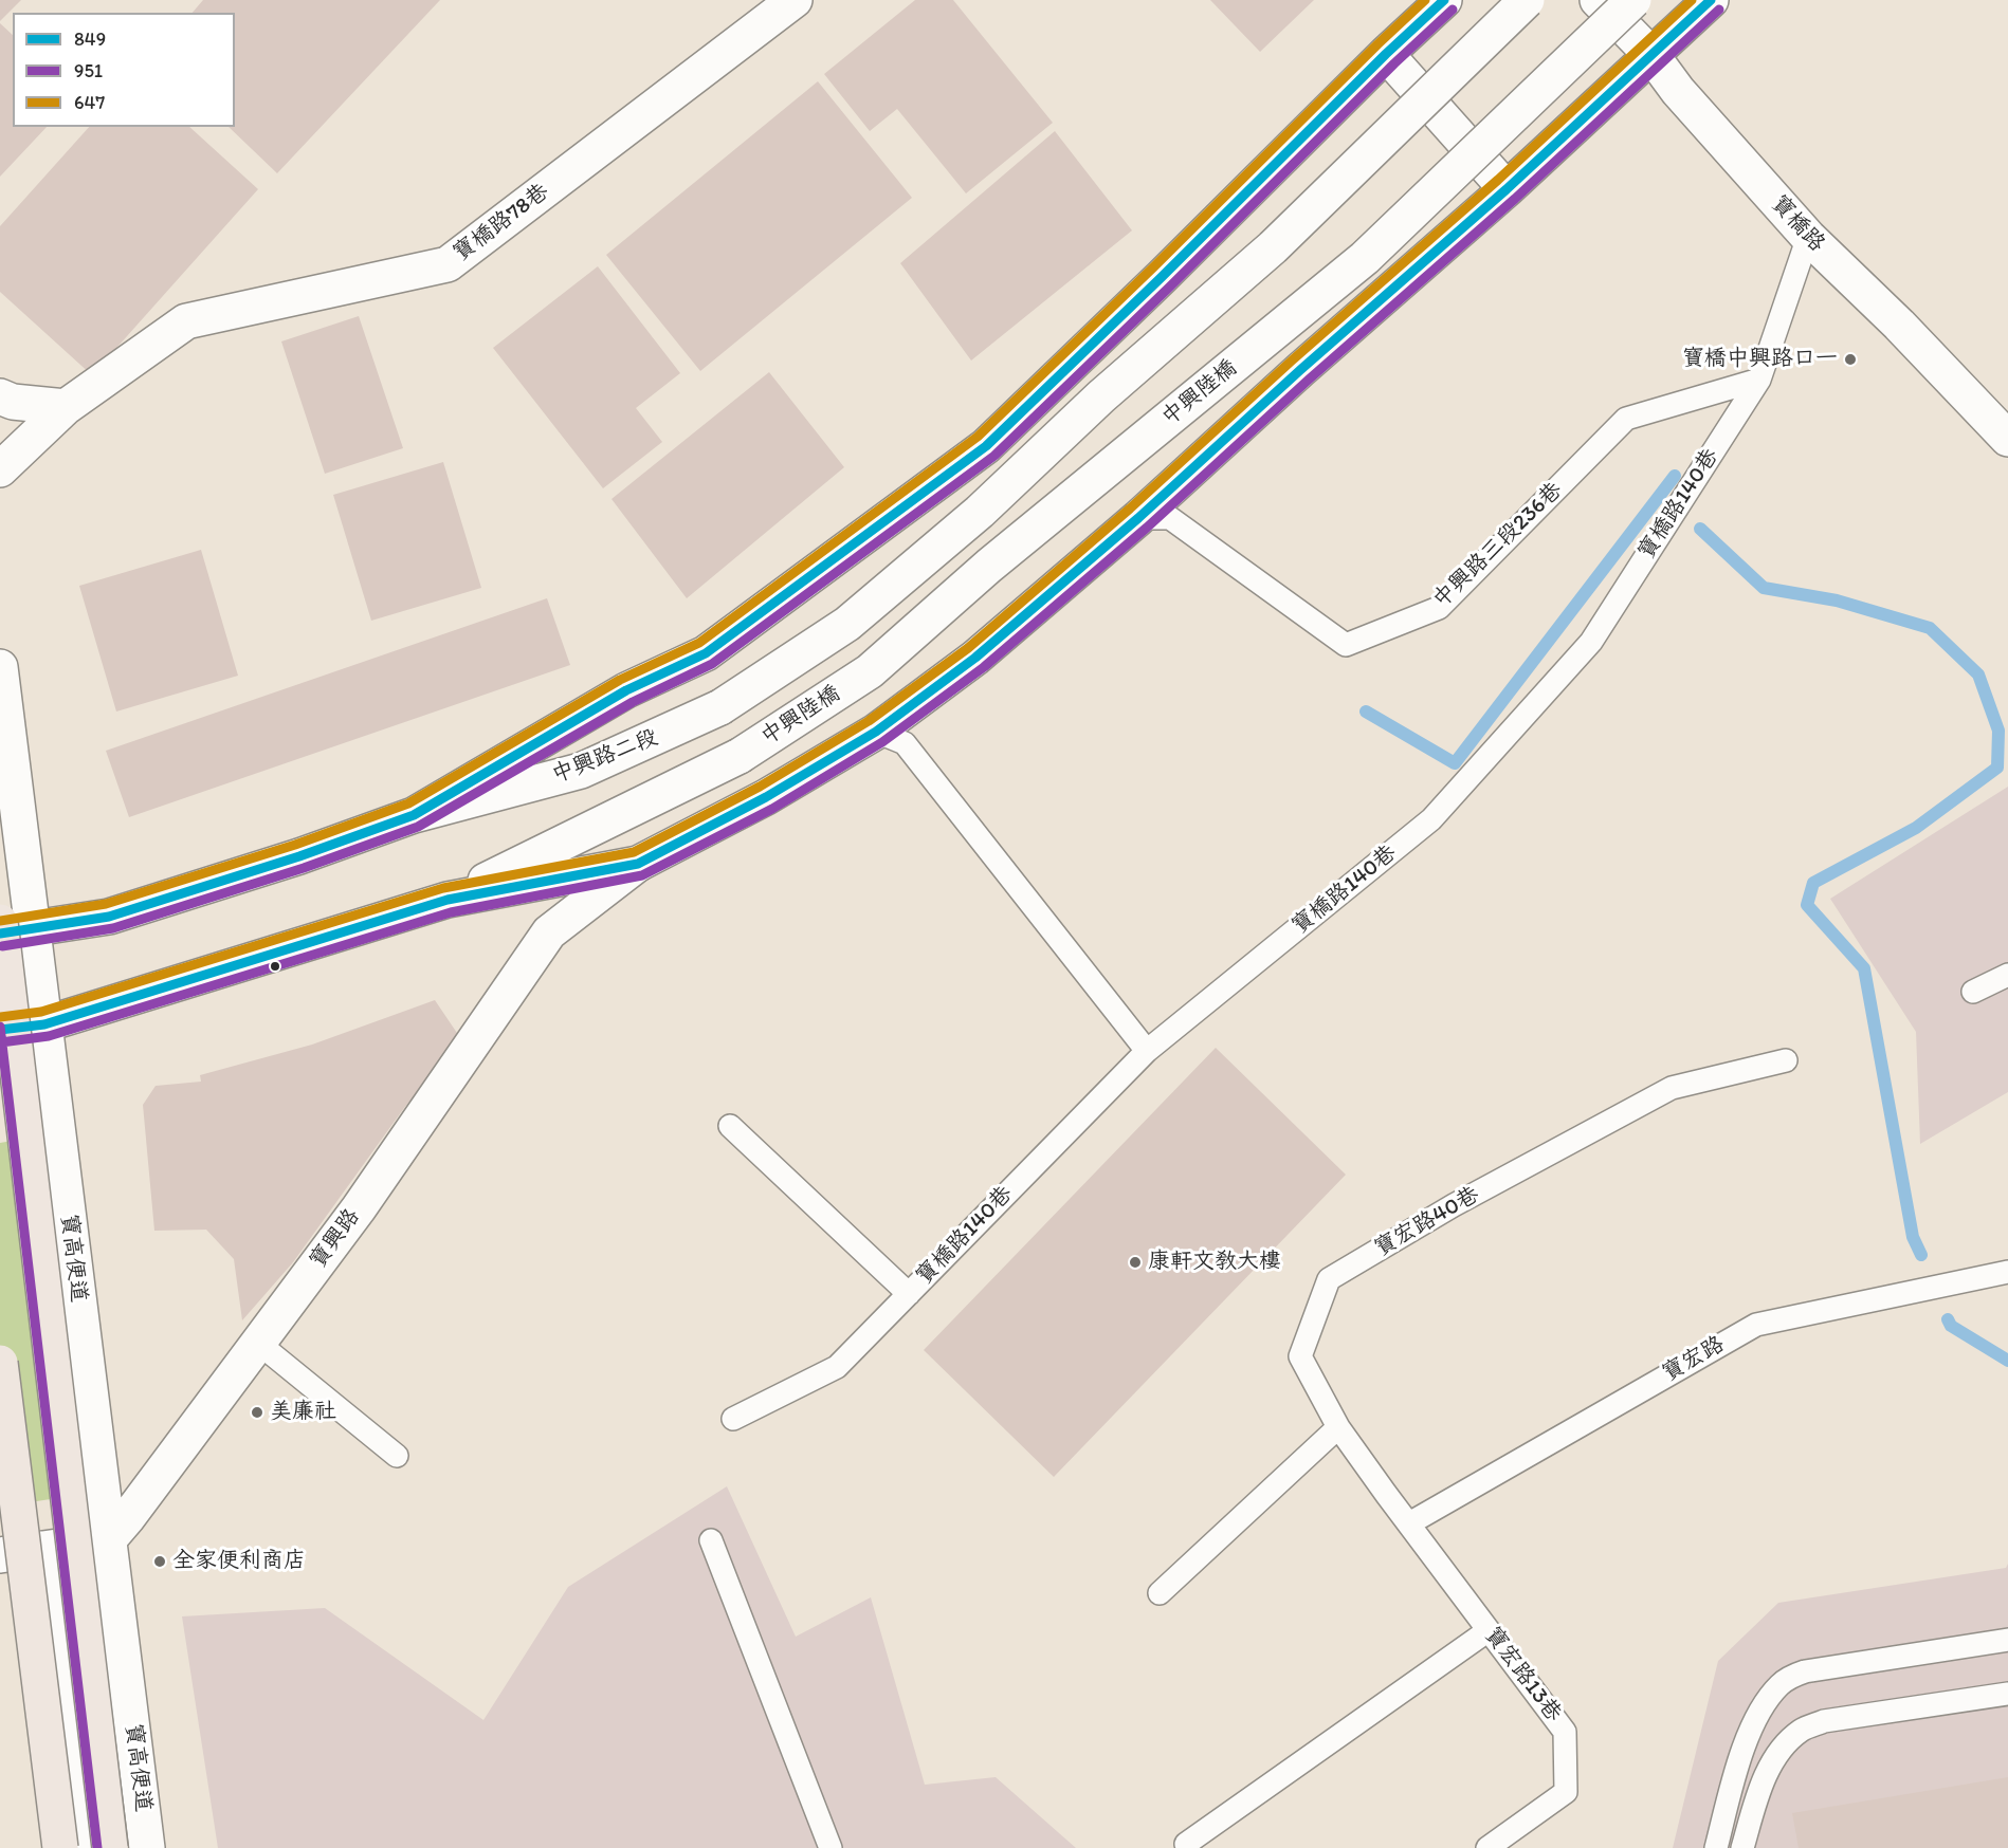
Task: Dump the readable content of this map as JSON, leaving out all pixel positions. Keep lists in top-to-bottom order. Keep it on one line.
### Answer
{"streets":{"street":["寶橋路78巷","寶橋路","中興陸橋","中興路二段","寶興路","寶高便道"],"lane":["寶橋路140巷","中興路三段236巷","寶宏路40巷","寶宏路","寶宏路13巷"]},"crossings":[["寶橋路","寶橋路140巷"],["寶橋路140巷","中興路三段236巷"],["中興路二段","寶高便道"],["寶宏路40巷","寶宏路"],["寶宏路40巷","寶宏路13巷"],["寶興路","寶高便道"],["寶宏路","寶宏路13巷"]],"places":["寶橋中興路口一","康軒文教大樓","美廉社","全家便利商店"],"lines":["transit line 849","transit line 647","transit line 951"],"legend":["849","951","647"]}
